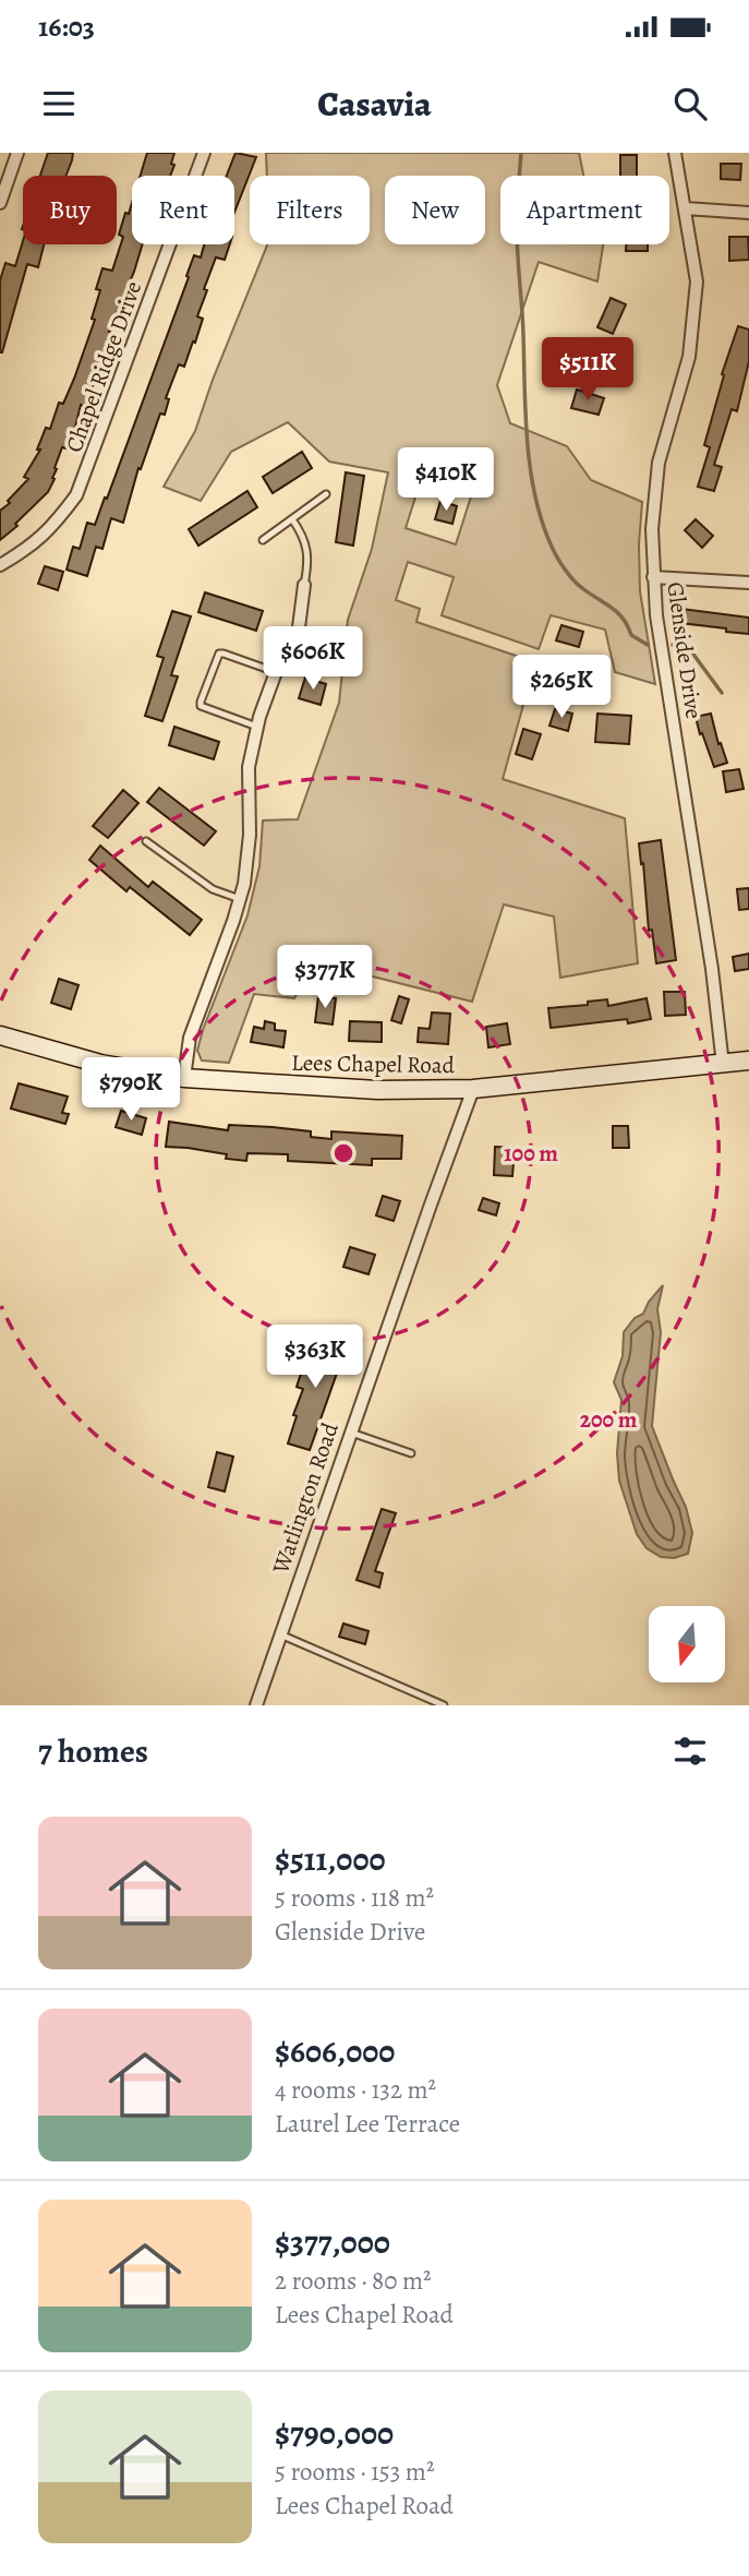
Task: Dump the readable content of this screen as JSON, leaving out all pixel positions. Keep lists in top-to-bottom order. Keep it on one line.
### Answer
{"streets":{"main road":["Lees Chapel Road"],"street":["Chapel Ridge Drive","Glenside Drive","Watlington Road"]},"crossings":[["Glenside Drive","Lees Chapel Road"],["Lees Chapel Road","Watlington Road"]],"north":"bottom","page":{"status":"16:03","header":"Casavia","chip":["Buy","Rent","Filters","New","Apartment"],"price":["$511K","$410K","$606K","$265K","$377K","$790K","$363K"],"heading":"7 homes","list":[{"name":"$511,000","note":"5 rooms · 118 m² · Glenside Drive"},{"name":"$606,000","note":"4 rooms · 132 m² · Laurel Lee Terrace"},{"name":"$377,000","note":"2 rooms · 80 m² · Lees Chapel Road"},{"name":"$790,000","note":"5 rooms · 153 m² · Lees Chapel Road"}]},"rings":["100 m","200 m"]}
